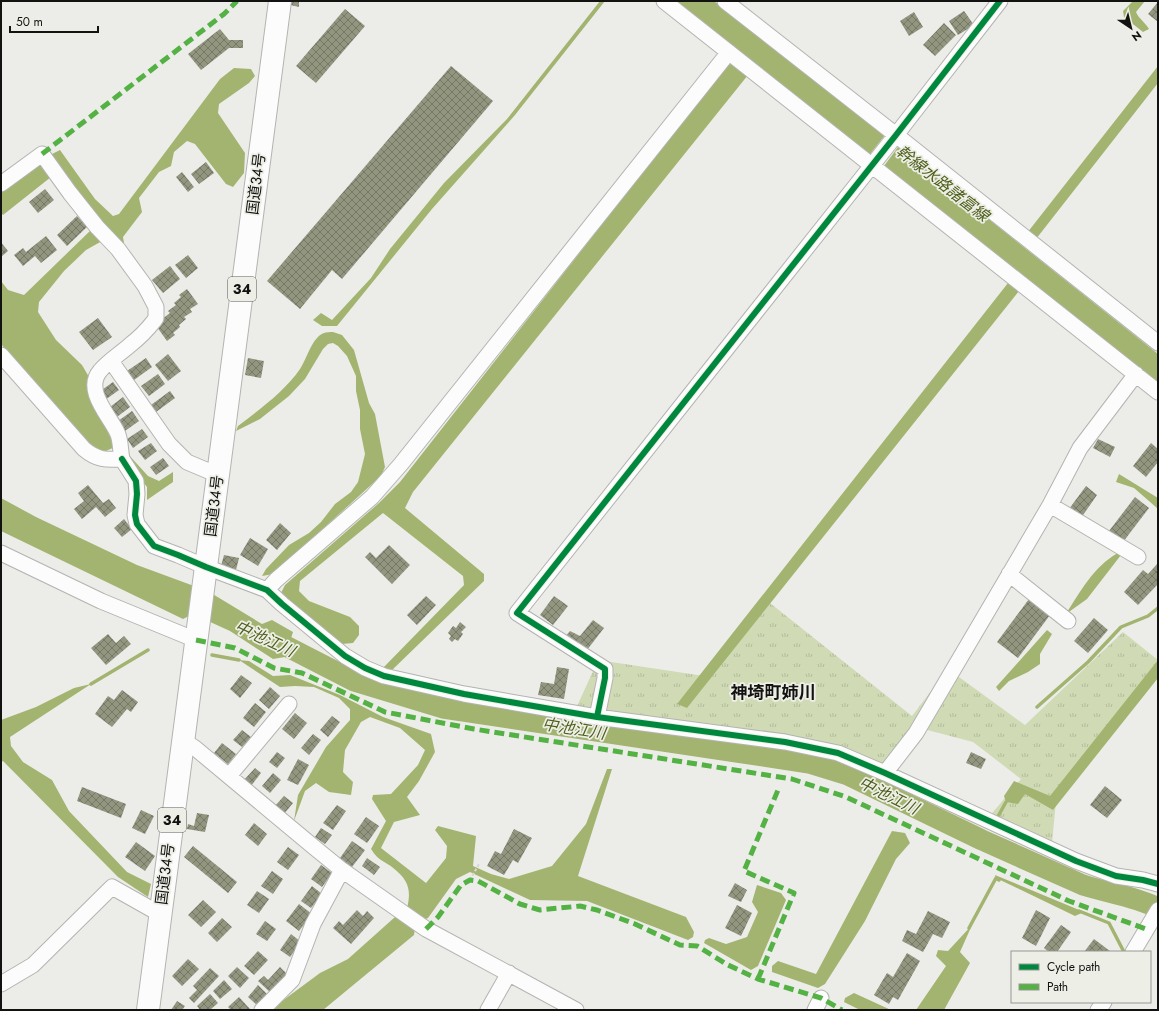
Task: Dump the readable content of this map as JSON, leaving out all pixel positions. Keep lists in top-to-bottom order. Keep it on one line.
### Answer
{"streets":{"highway":["国道34号","34"]},"districts":["神埼町姉川"],"water":["幹線水路諸富線","中池江川"],"legend":["Cycle path","Path"],"scale_bar":"50 m","north":"bottom right"}
